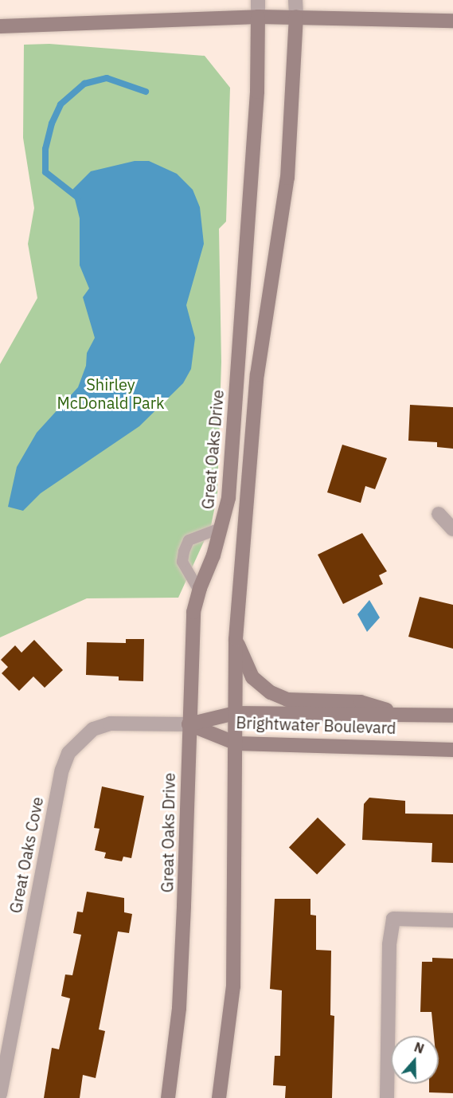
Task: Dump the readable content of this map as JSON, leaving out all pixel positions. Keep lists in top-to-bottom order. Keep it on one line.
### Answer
{"streets":{"street":["Great Oaks Drive","Brightwater Boulevard","Great Oaks Cove"]},"crossings":[["Great Oaks Drive","Brightwater Boulevard"],["Great Oaks Drive","Great Oaks Cove"],["Brightwater Boulevard","Great Oaks Cove"]],"parks":["Shirley McDonald Park"],"north":"top"}
